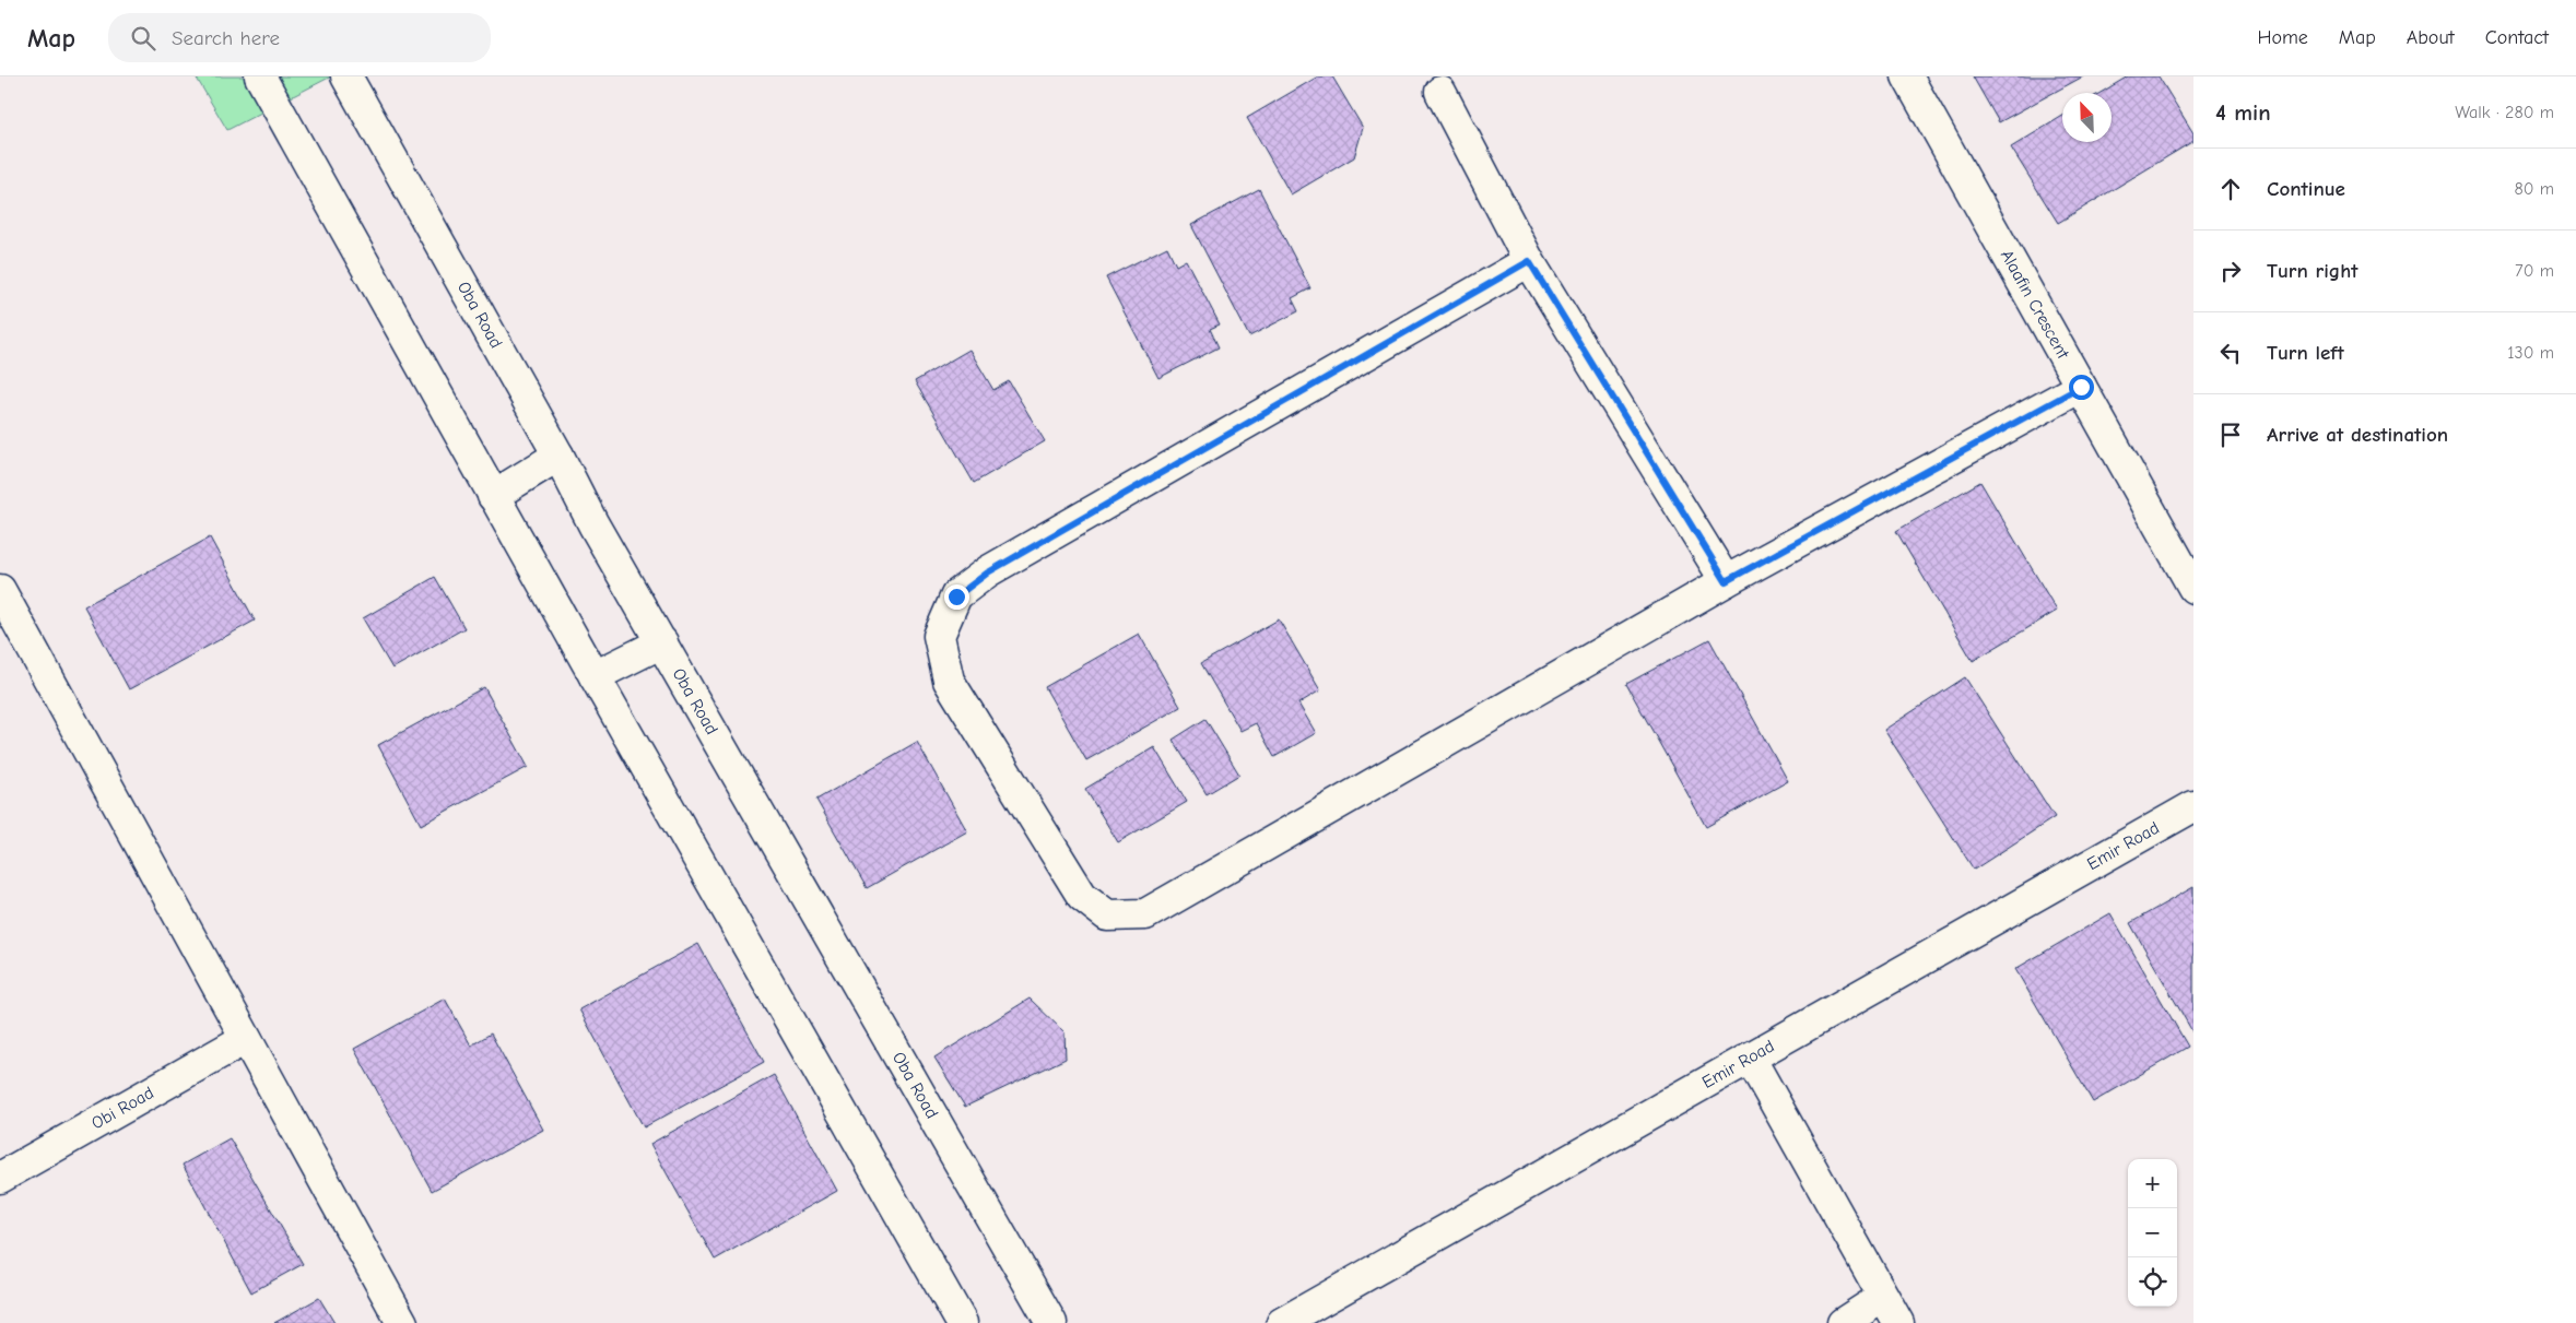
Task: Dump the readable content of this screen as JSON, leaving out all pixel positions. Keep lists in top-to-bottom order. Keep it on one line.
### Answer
{"streets":{"street":["Alaafin Crescent","Oba Road","Emir Road","Obi Road"]},"north":"top left","page":{"header":"Map","search":"Search here","nav":["Home","Map","About","Contact"],"heading":["4 min","Walk · 280 m"],"list":[["Continue","80 m"],["Turn right","70 m"],["Turn left","130 m"],"Arrive at destination"],"map_buttons":["+","−"]}}
